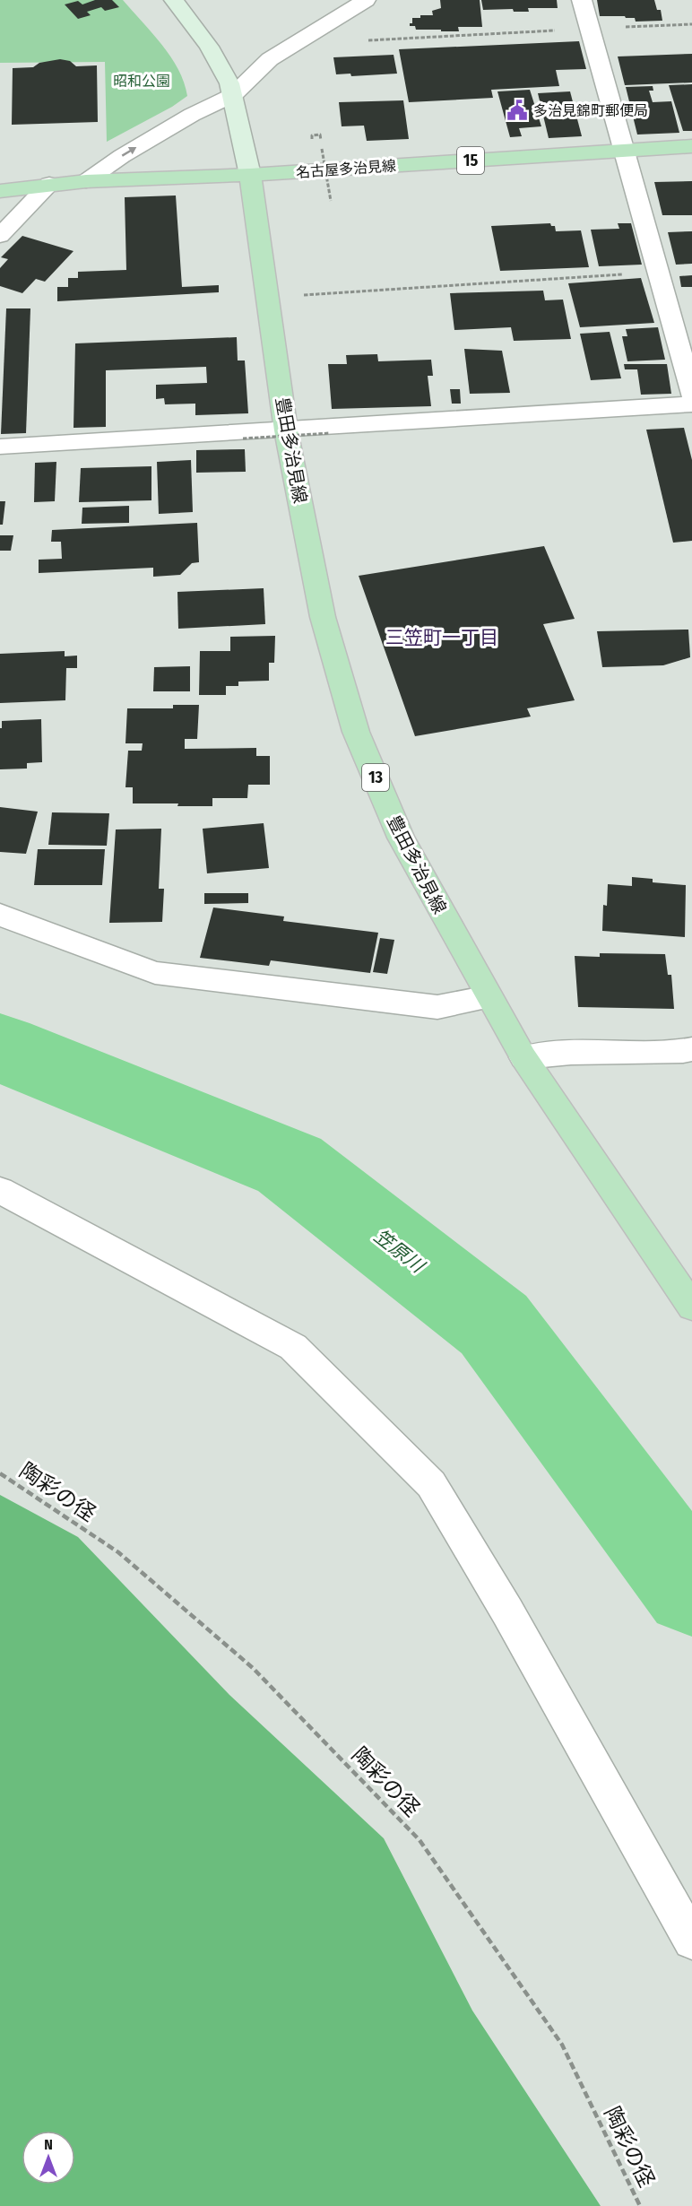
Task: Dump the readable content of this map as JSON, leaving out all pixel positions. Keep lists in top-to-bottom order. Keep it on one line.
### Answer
{"streets":{"main road":["15","名古屋多治見線","豊田多治見線","13"],"path":["陶彩の径"]},"crossings":[["名古屋多治見線","豊田多治見線"]],"districts":["三笠町一丁目"],"water":["笠原川"],"parks":["昭和公園"],"places":{"public building":["多治見錦町郵便局"]},"north":"top"}
